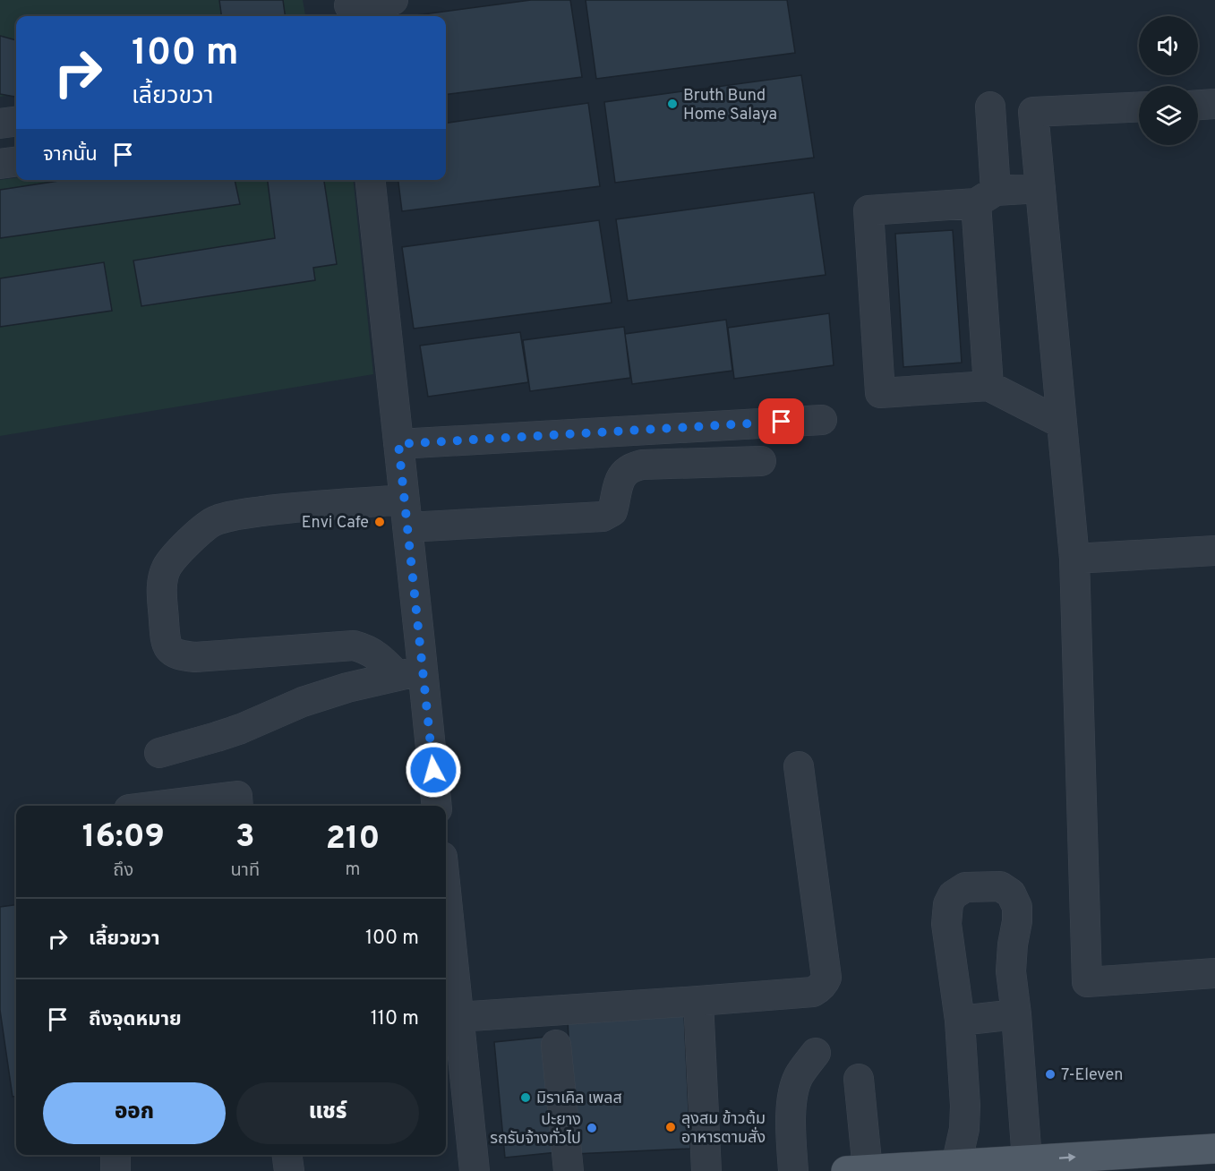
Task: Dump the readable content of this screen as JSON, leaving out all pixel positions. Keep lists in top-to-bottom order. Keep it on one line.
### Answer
{"places":["Bruth Bund Home Salaya","Envi Cafe","7-Eleven","มิราเคิล เพลส","ลุงสม ข้าวต้ม อาหารตามสั่ง","ปะยาง รถรับจ้างทั่วไป"],"page":{"turn":["100 m","เลี้ยวขวา"],"then":"จากนั้น","eta":["16:09","ถึง","3","นาที","210","m"],"list":[{"name":"เลี้ยวขวา","value":"100 m"},{"name":"ถึงจุดหมาย","value":"110 m"}],"buttons":["ออก","แชร์"]}}
